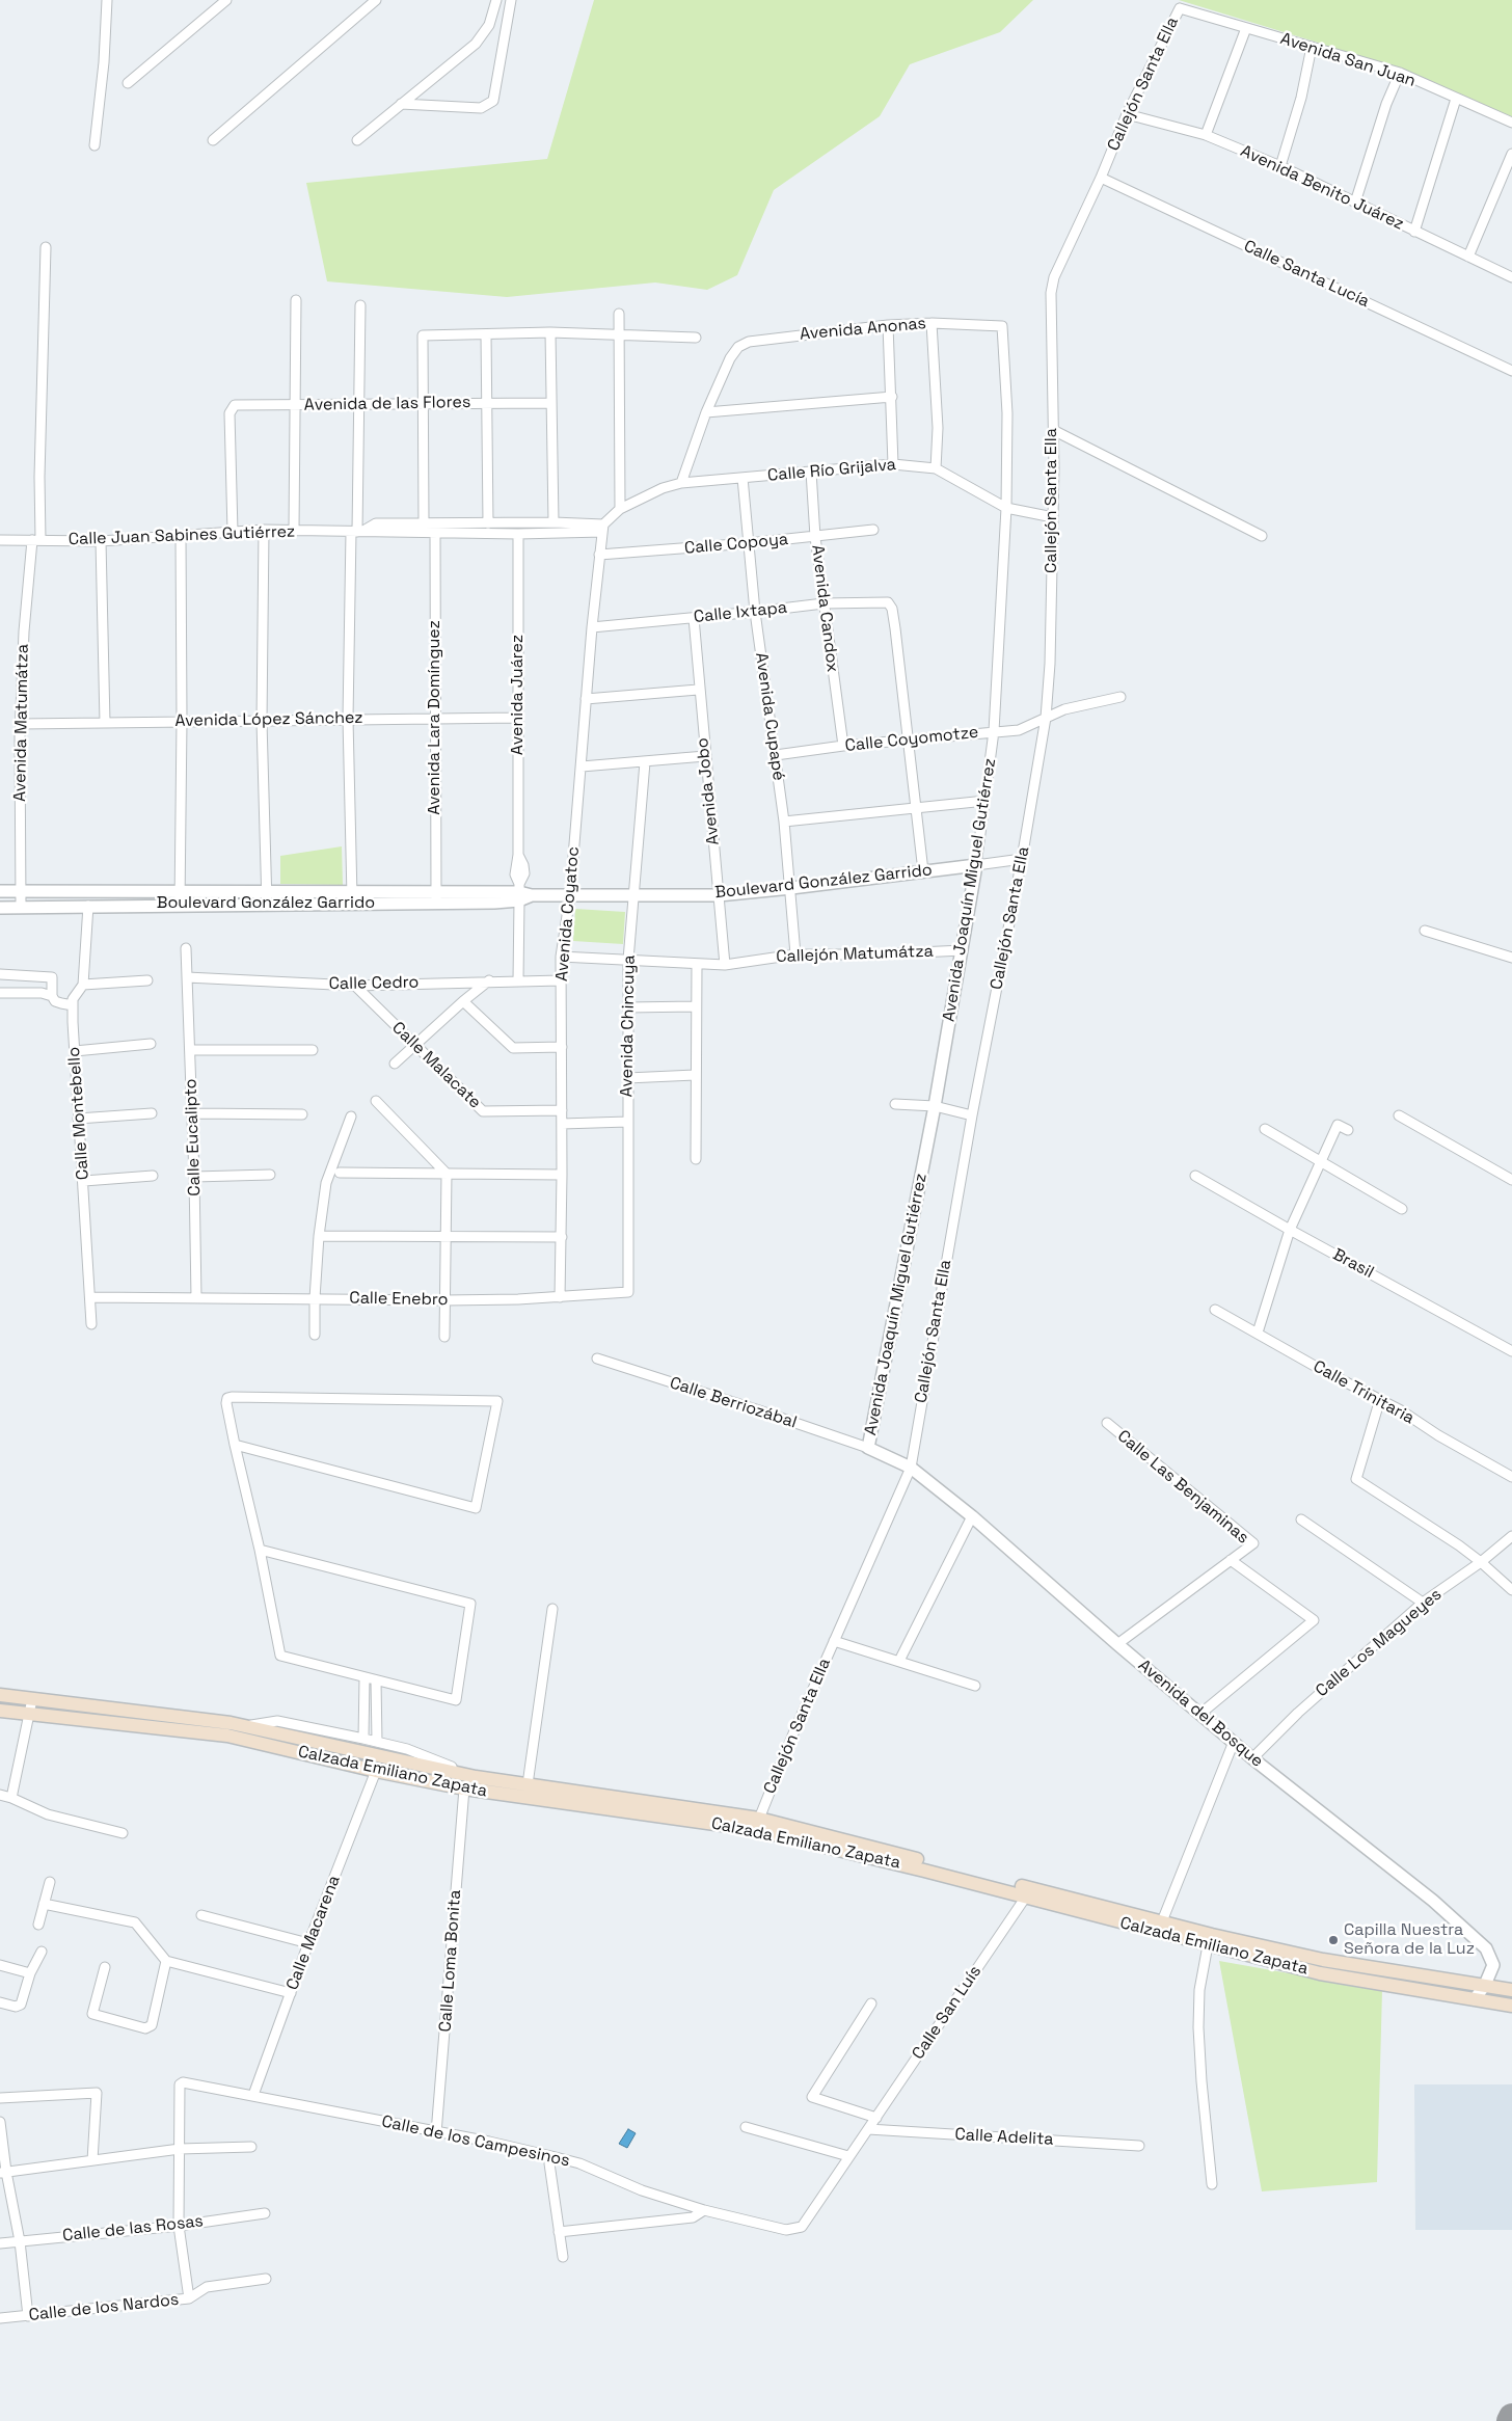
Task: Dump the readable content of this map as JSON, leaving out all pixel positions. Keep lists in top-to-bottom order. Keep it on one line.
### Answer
{"streets":{"main road":["Calzada Emiliano Zapata"],"street":["Avenida San Juan","Callejón Santa Ella","Avenida Benito Juárez","Calle Santa Lucía","Avenida Anonas","Avenida de las Flores","Calle Río Grijalva","Calle Juan Sabines Gutiérrez","Calle Copoya","Avenida Candox","Calle Ixtapa","Avenida Juárez","Avenida Cupapé","Avenida Lara Domínguez","Avenida López Sánchez","Avenida Matumátza","Calle Coyomotze","Avenida Jobo","Boulevard González Garrido","Avenida Joaquín Miguel Gutiérrez","Avenida Coyatoc","Callejón Matumátza","Calle Cedro","Avenida Chincuya","Calle Malacate","Calle Montebello","Calle Eucalipto","Brasil","Calle Enebro","Calle Trinitaria","Calle Berriozábal","Calle Las Benjaminas","Calle Los Magueyes","Avenida del Bosque","Calle Macarena","Calle Loma Bonita","Calle San Luís","Calle Adelita","Calle de los Campesinos","Calle de las Rosas","Calle de los Nardos"]},"crossings":[["Avenida San Juan","Callejón Santa Ella"],["Callejón Santa Ella","Avenida Benito Juárez"],["Callejón Santa Ella","Calle Santa Lucía"],["Callejón Santa Ella","Calle Río Grijalva"],["Callejón Santa Ella","Calle Coyomotze"],["Callejón Santa Ella","Boulevard González Garrido"],["Callejón Santa Ella","Avenida del Bosque"],["Callejón Santa Ella","Calzada Emiliano Zapata"],["Avenida Anonas","Avenida Joaquín Miguel Gutiérrez"],["Avenida de las Flores","Calle Juan Sabines Gutiérrez"],["Calle Río Grijalva","Avenida Candox"],["Calle Río Grijalva","Avenida Cupapé"],["Calle Río Grijalva","Avenida Joaquín Miguel Gutiérrez"],["Calle Juan Sabines Gutiérrez","Avenida Juárez"],["Calle Juan Sabines Gutiérrez","Avenida Lara Domínguez"],["Calle Juan Sabines Gutiérrez","Avenida Matumátza"],["Calle Juan Sabines Gutiérrez","Avenida Coyatoc"],["Calle Copoya","Avenida Candox"],["Calle Copoya","Avenida Cupapé"],["Calle Copoya","Avenida Coyatoc"],["Avenida Candox","Calle Ixtapa"],["Avenida Candox","Calle Coyomotze"],["Calle Ixtapa","Avenida Cupapé"],["Calle Ixtapa","Calle Coyomotze"],["Calle Ixtapa","Avenida Jobo"],["Calle Ixtapa","Avenida Coyatoc"],["Avenida Juárez","Avenida López Sánchez"],["Avenida Juárez","Boulevard González Garrido"],["Avenida Juárez","Calle Cedro"],["Avenida Cupapé","Calle Coyomotze"],["Avenida Cupapé","Boulevard González Garrido"],["Avenida Cupapé","Callejón Matumátza"],["Avenida Lara Domínguez","Avenida López Sánchez"],["Avenida Lara Domínguez","Boulevard González Garrido"],["Avenida López Sánchez","Avenida Matumátza"],["Avenida Matumátza","Boulevard González Garrido"],["Calle Coyomotze","Avenida Joaquín Miguel Gutiérrez"],["Avenida Jobo","Boulevard González Garrido"],["Avenida Jobo","Callejón Matumátza"],["Boulevard González Garrido","Avenida Joaquín Miguel Gutiérrez"],["Boulevard González Garrido","Avenida Coyatoc"],["Boulevard González Garrido","Avenida Chincuya"],["Boulevard González Garrido","Calle Montebello"],["Avenida Joaquín Miguel Gutiérrez","Callejón Matumátza"],["Avenida Joaquín Miguel Gutiérrez","Calle Berriozábal"],["Avenida Joaquín Miguel Gutiérrez","Avenida del Bosque"],["Avenida Coyatoc","Callejón Matumátza"],["Avenida Coyatoc","Calle Cedro"],["Avenida Coyatoc","Calle Malacate"],["Avenida Coyatoc","Calle Enebro"],["Callejón Matumátza","Avenida Chincuya"],["Calle Cedro","Calle Malacate"],["Calle Cedro","Calle Eucalipto"],["Avenida Chincuya","Calle Enebro"],["Calle Montebello","Calle Enebro"],["Calle Eucalipto","Calle Enebro"],["Calle Berriozábal","Avenida del Bosque"],["Calle Las Benjaminas","Avenida del Bosque"],["Calle Los Magueyes","Avenida del Bosque"],["Avenida del Bosque","Calzada Emiliano Zapata"],["Calzada Emiliano Zapata","Calle Macarena"],["Calzada Emiliano Zapata","Calle Loma Bonita"],["Calzada Emiliano Zapata","Calle San Luís"],["Calle Macarena","Calle de los Campesinos"],["Calle Loma Bonita","Calle de los Campesinos"],["Calle San Luís","Calle Adelita"],["Calle San Luís","Calle de los Campesinos"],["Calle Adelita","Calle de los Campesinos"]],"places":["Capilla Nuestra Señora de la Luz"]}
